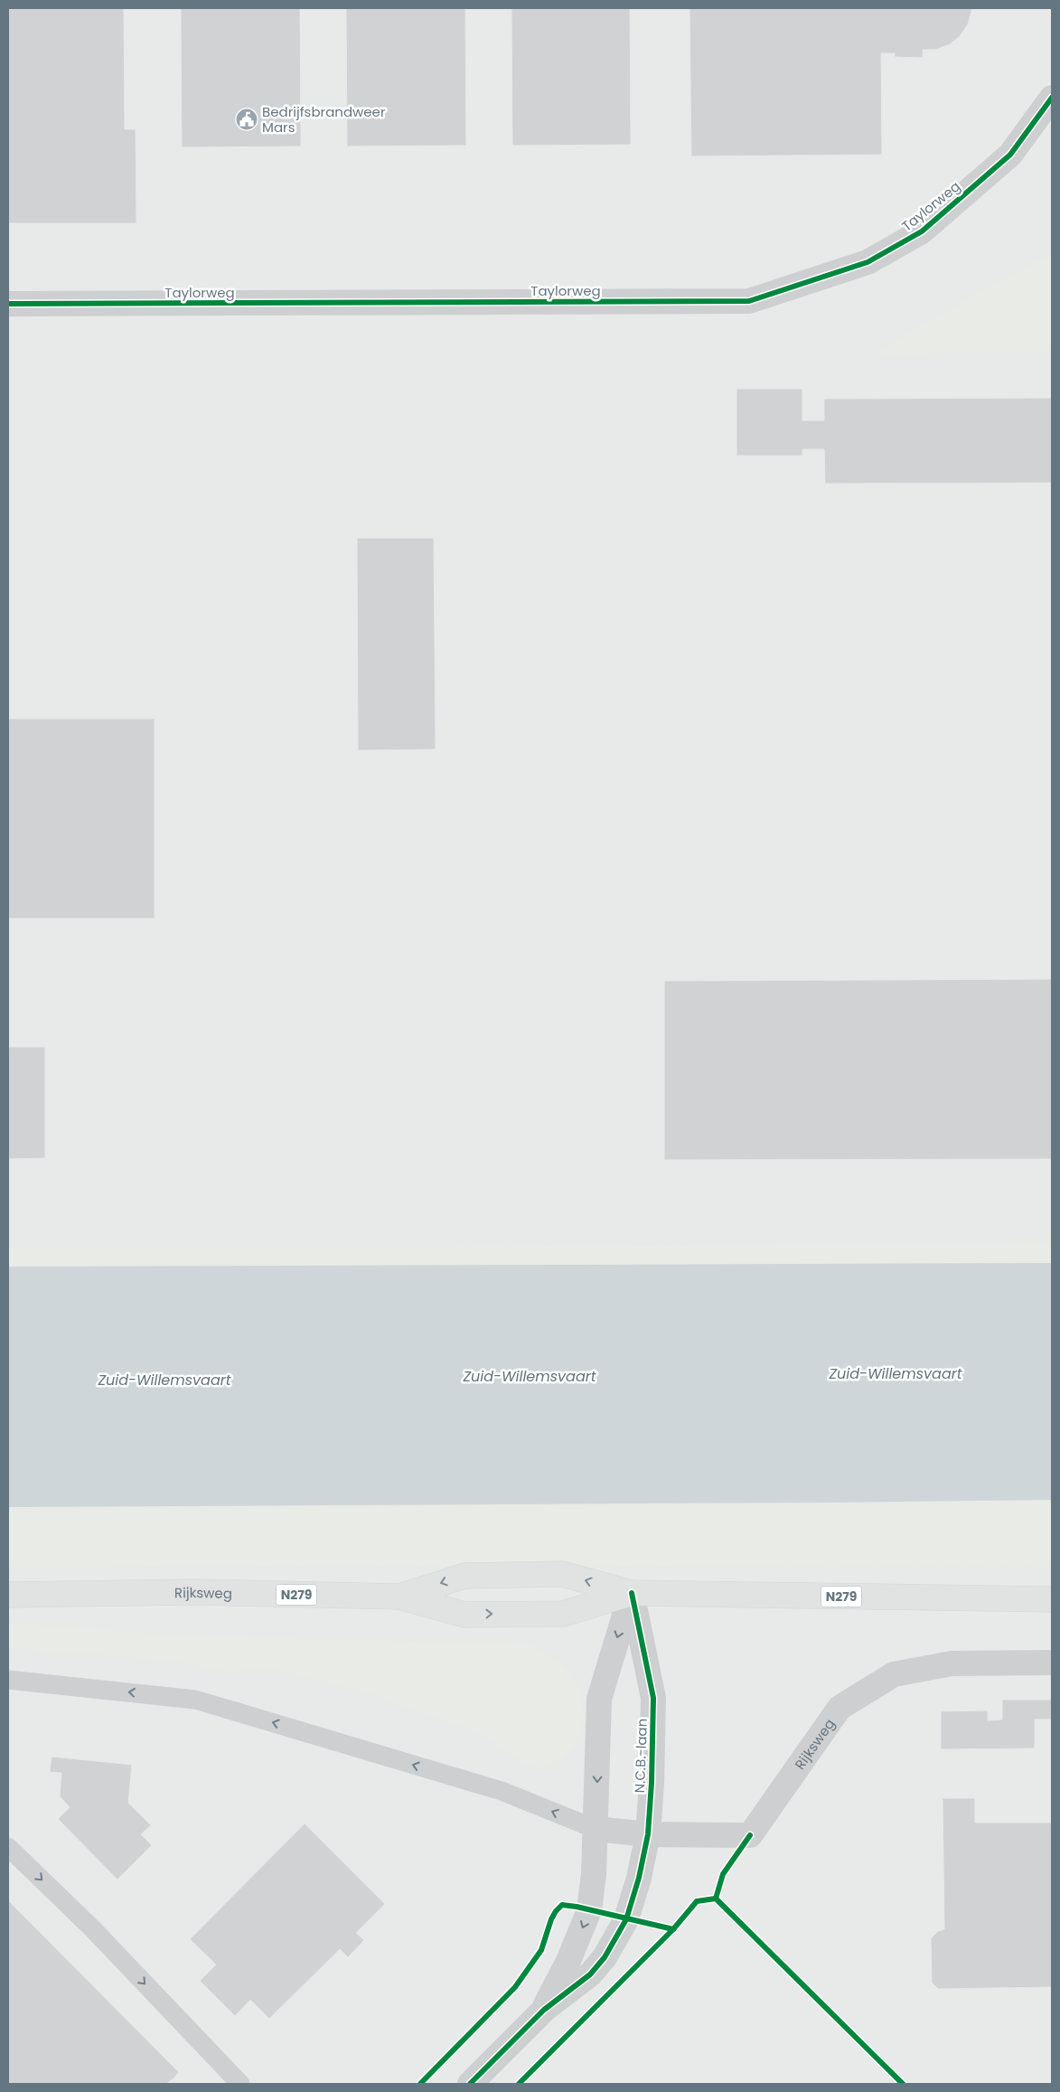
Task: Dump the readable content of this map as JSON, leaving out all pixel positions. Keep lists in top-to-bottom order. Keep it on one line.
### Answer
{"streets":{"main road":["Rijksweg","N279"],"street":["Taylorweg","N.C.B.-laan"]},"crossings":[["Rijksweg","N.C.B.-laan"]],"water":["Zuid-Willemsvaart"],"places":{"public building":["Bedrijfsbrandweer Mars"]}}
